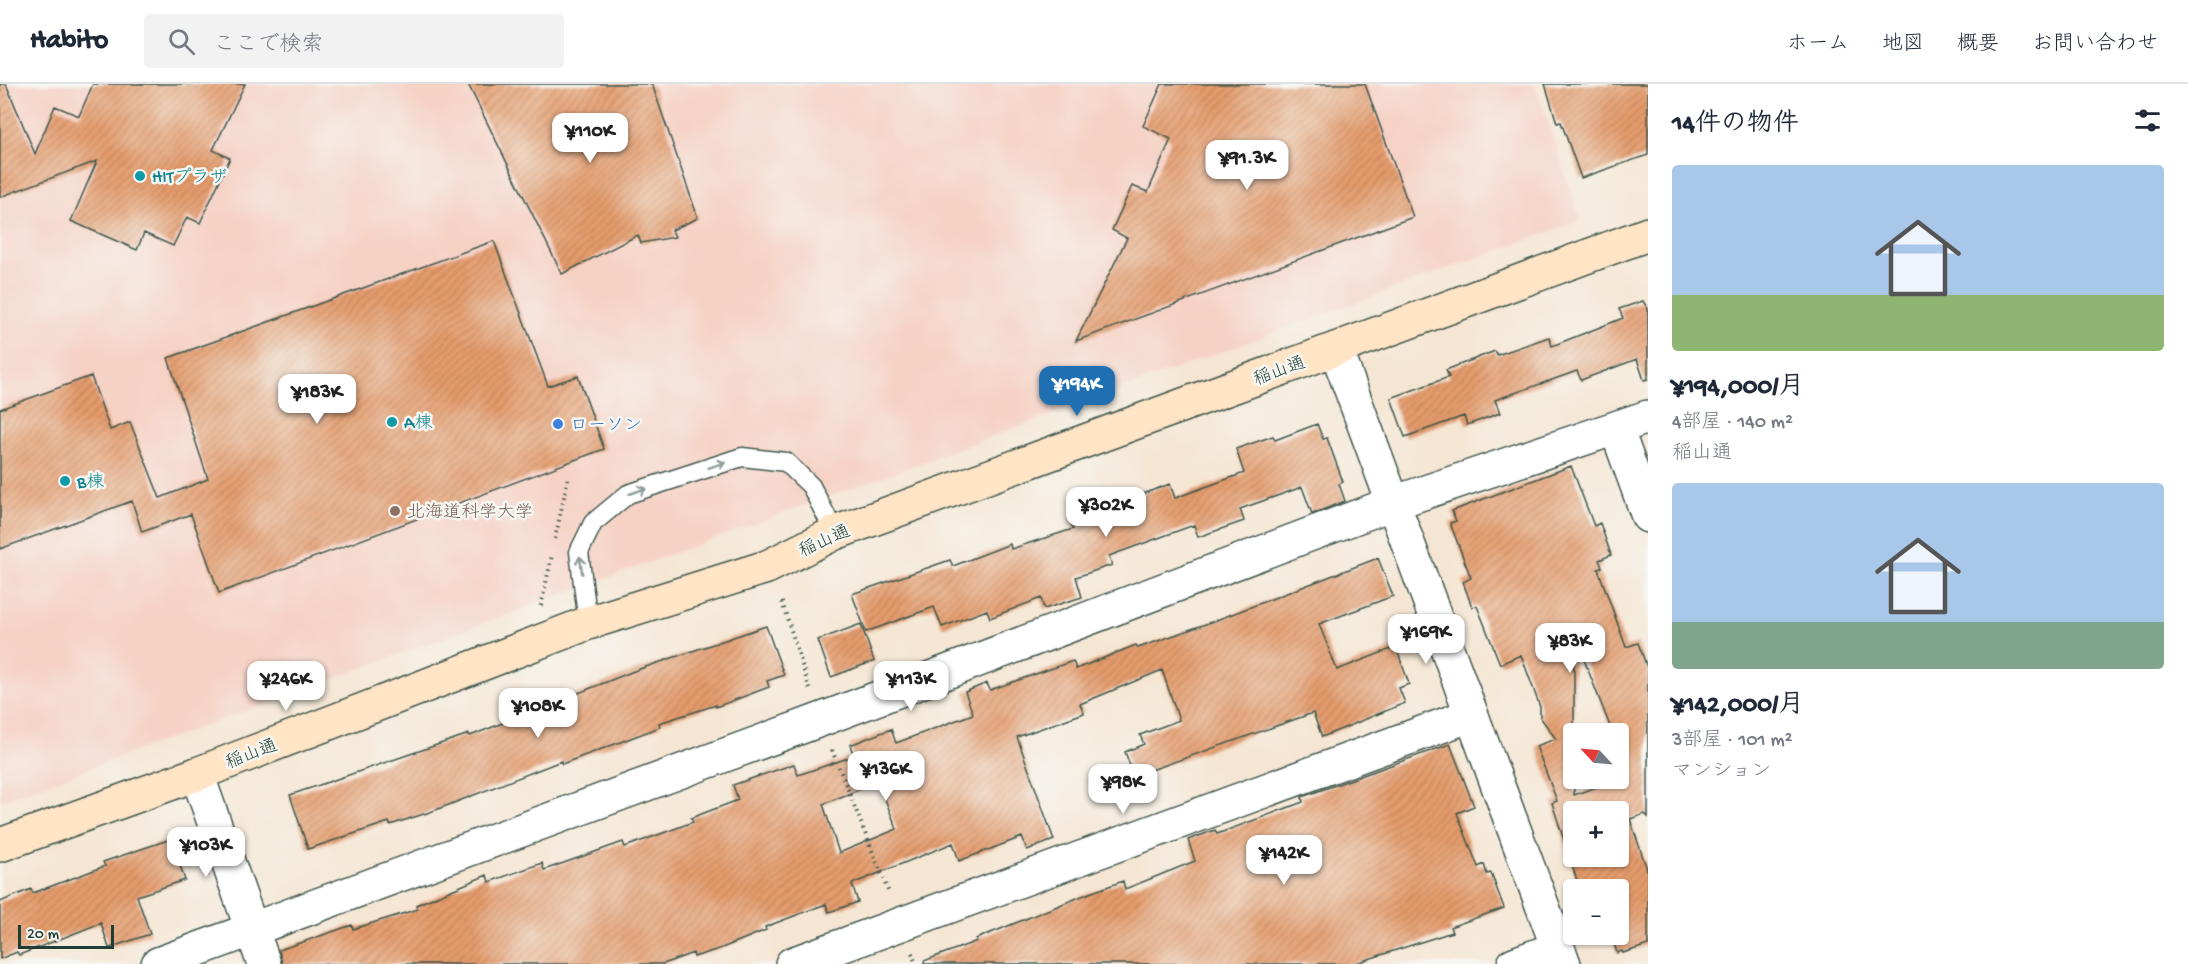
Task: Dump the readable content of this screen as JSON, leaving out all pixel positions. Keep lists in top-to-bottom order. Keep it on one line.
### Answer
{"streets":{"street":["稲山通"]},"places":["HITプラザ","A棟","ローソン","B棟","北海道科学大学"],"scale_bar":"20 m","north":"top left","page":{"header":"Habito","search":"ここで検索","nav":["ホーム","地図","概要","お問い合わせ"],"heading":"14件の物件","price":["¥110K","¥91.3K","¥194K","¥183K","¥302K","¥169K","¥83K","¥246K","¥113K","¥108K","¥136K","¥98K","¥103K","¥142K"],"list":[{"name":"¥194,000/月","note":"4部屋 · 140 m² · 稲山通"},{"name":"¥142,000/月","note":"3部屋 · 101 m² · マンション"}],"map_buttons":["+","−"],"scale":"20 m"}}
